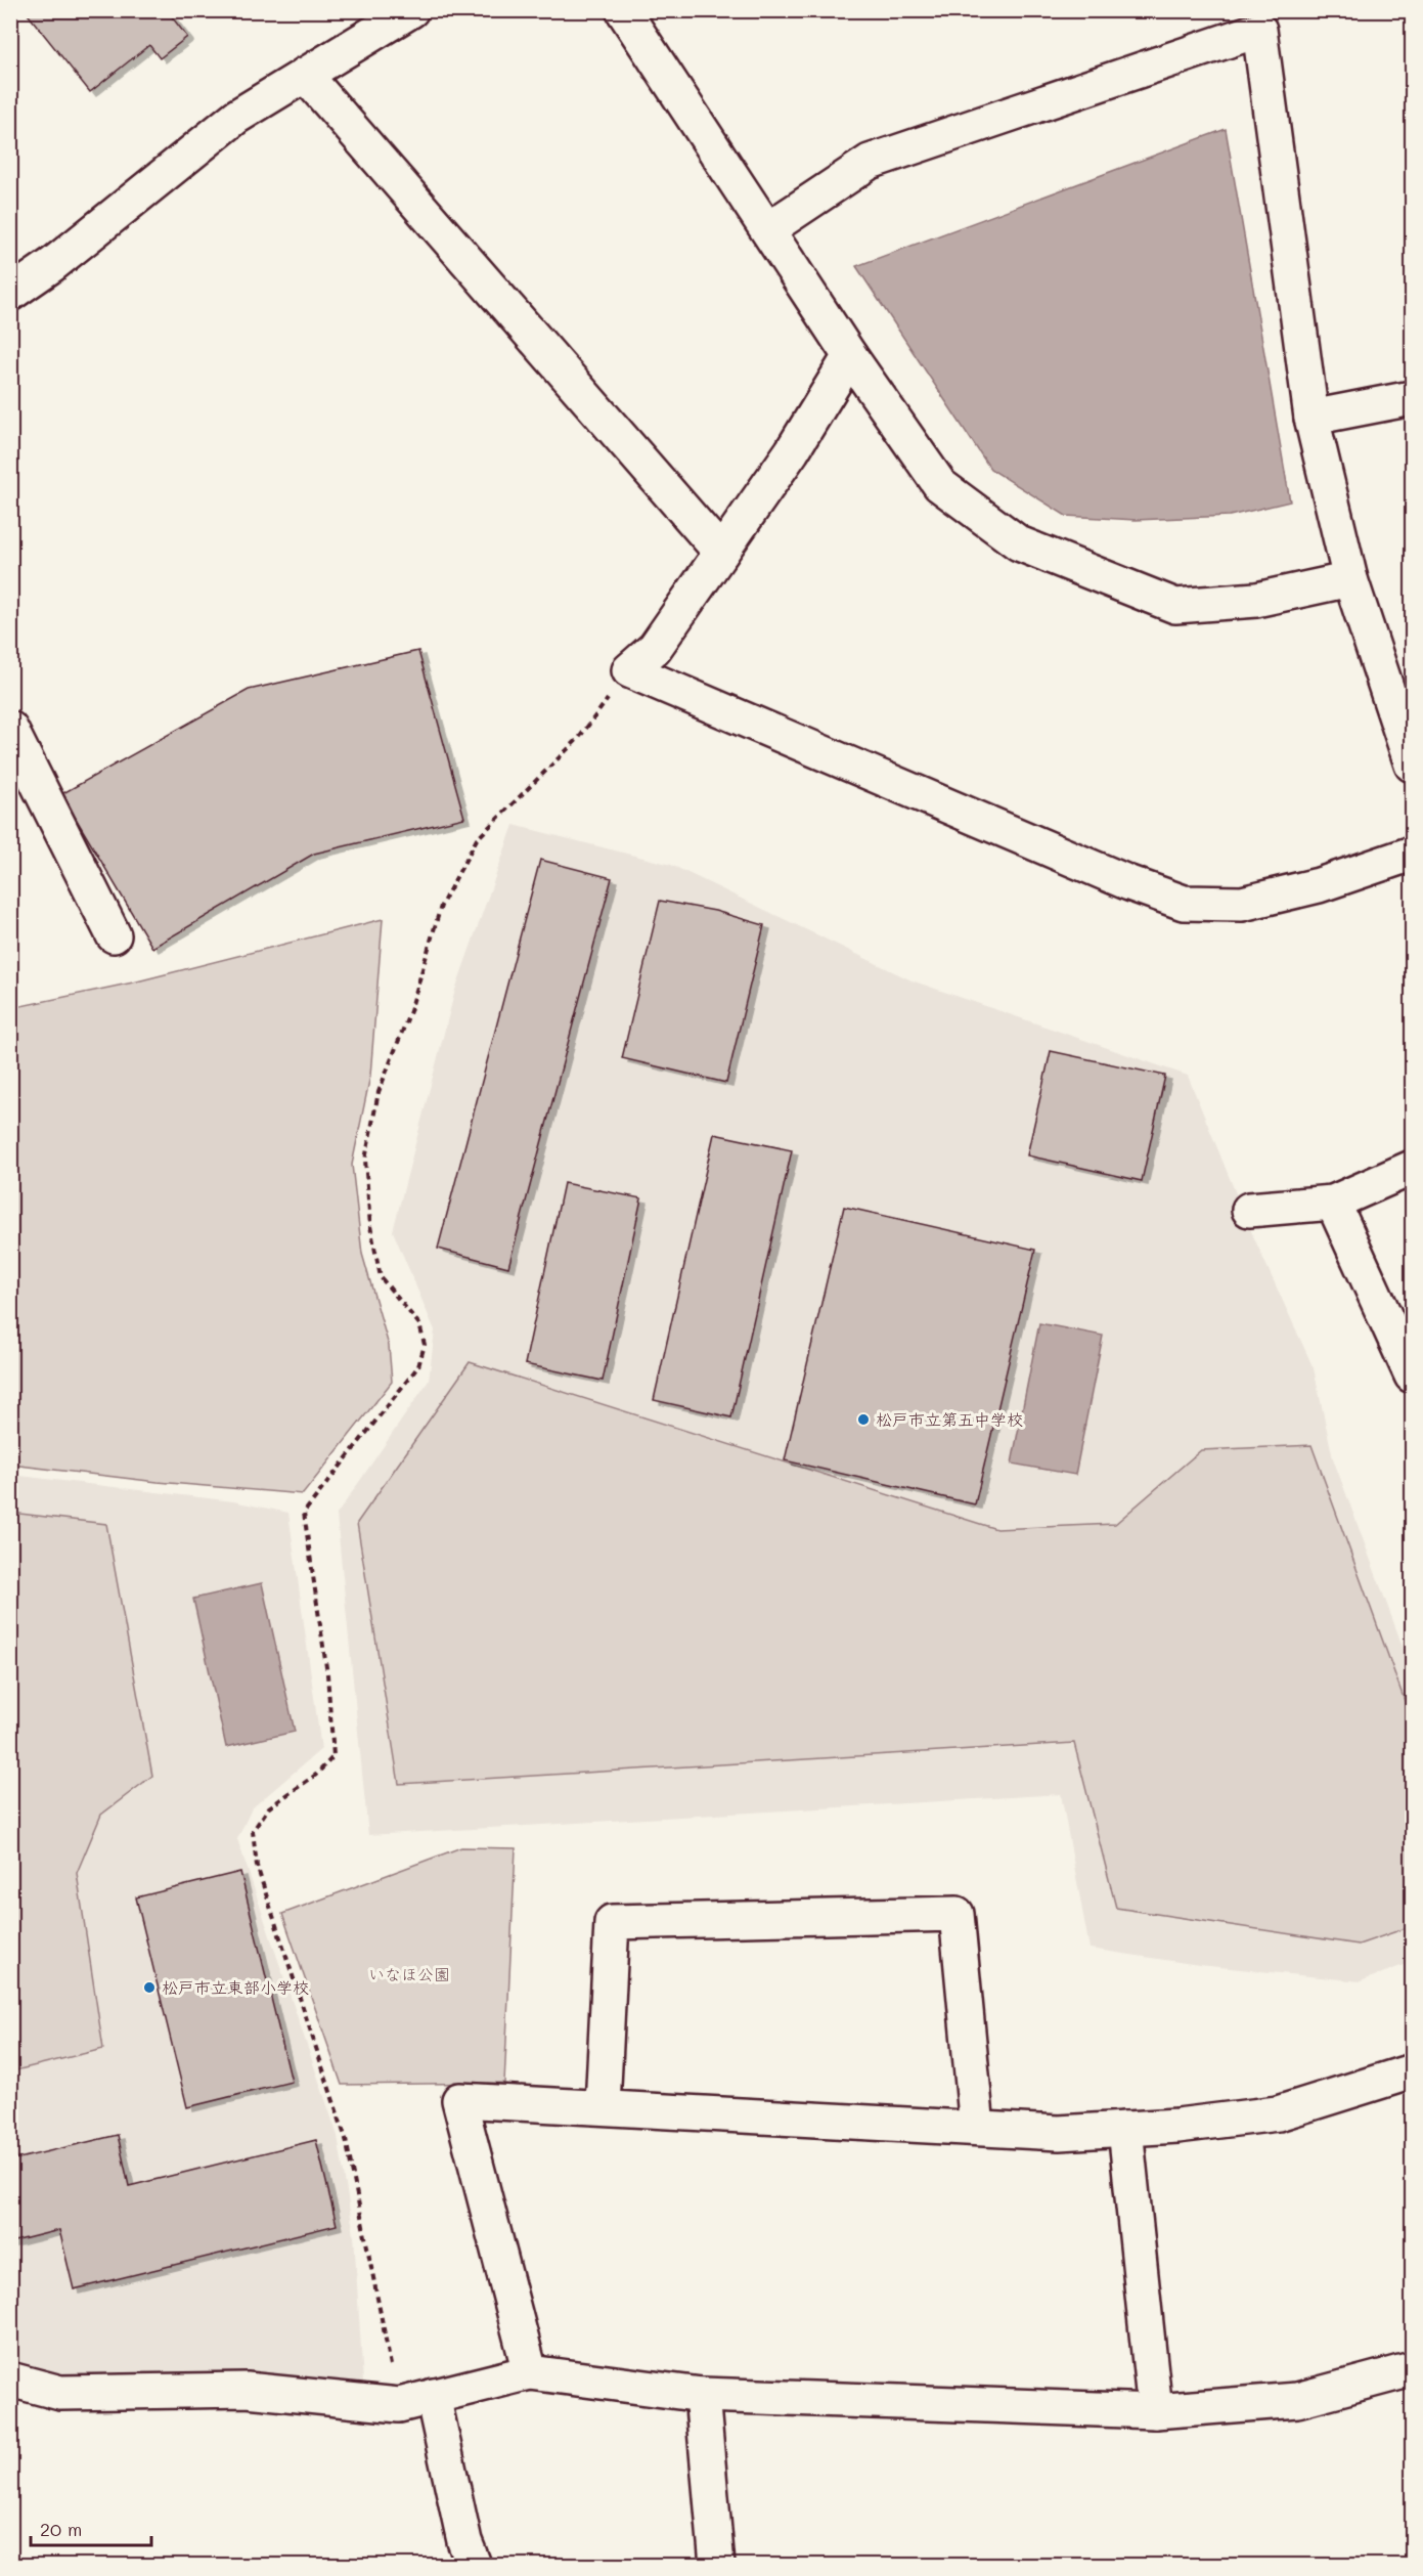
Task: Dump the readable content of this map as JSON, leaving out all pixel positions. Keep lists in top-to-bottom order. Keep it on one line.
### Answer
{"parks":["いなほ公園"],"places":["松戸市立第五中学校","松戸市立東部小学校"],"scale_bar":"20 m"}
